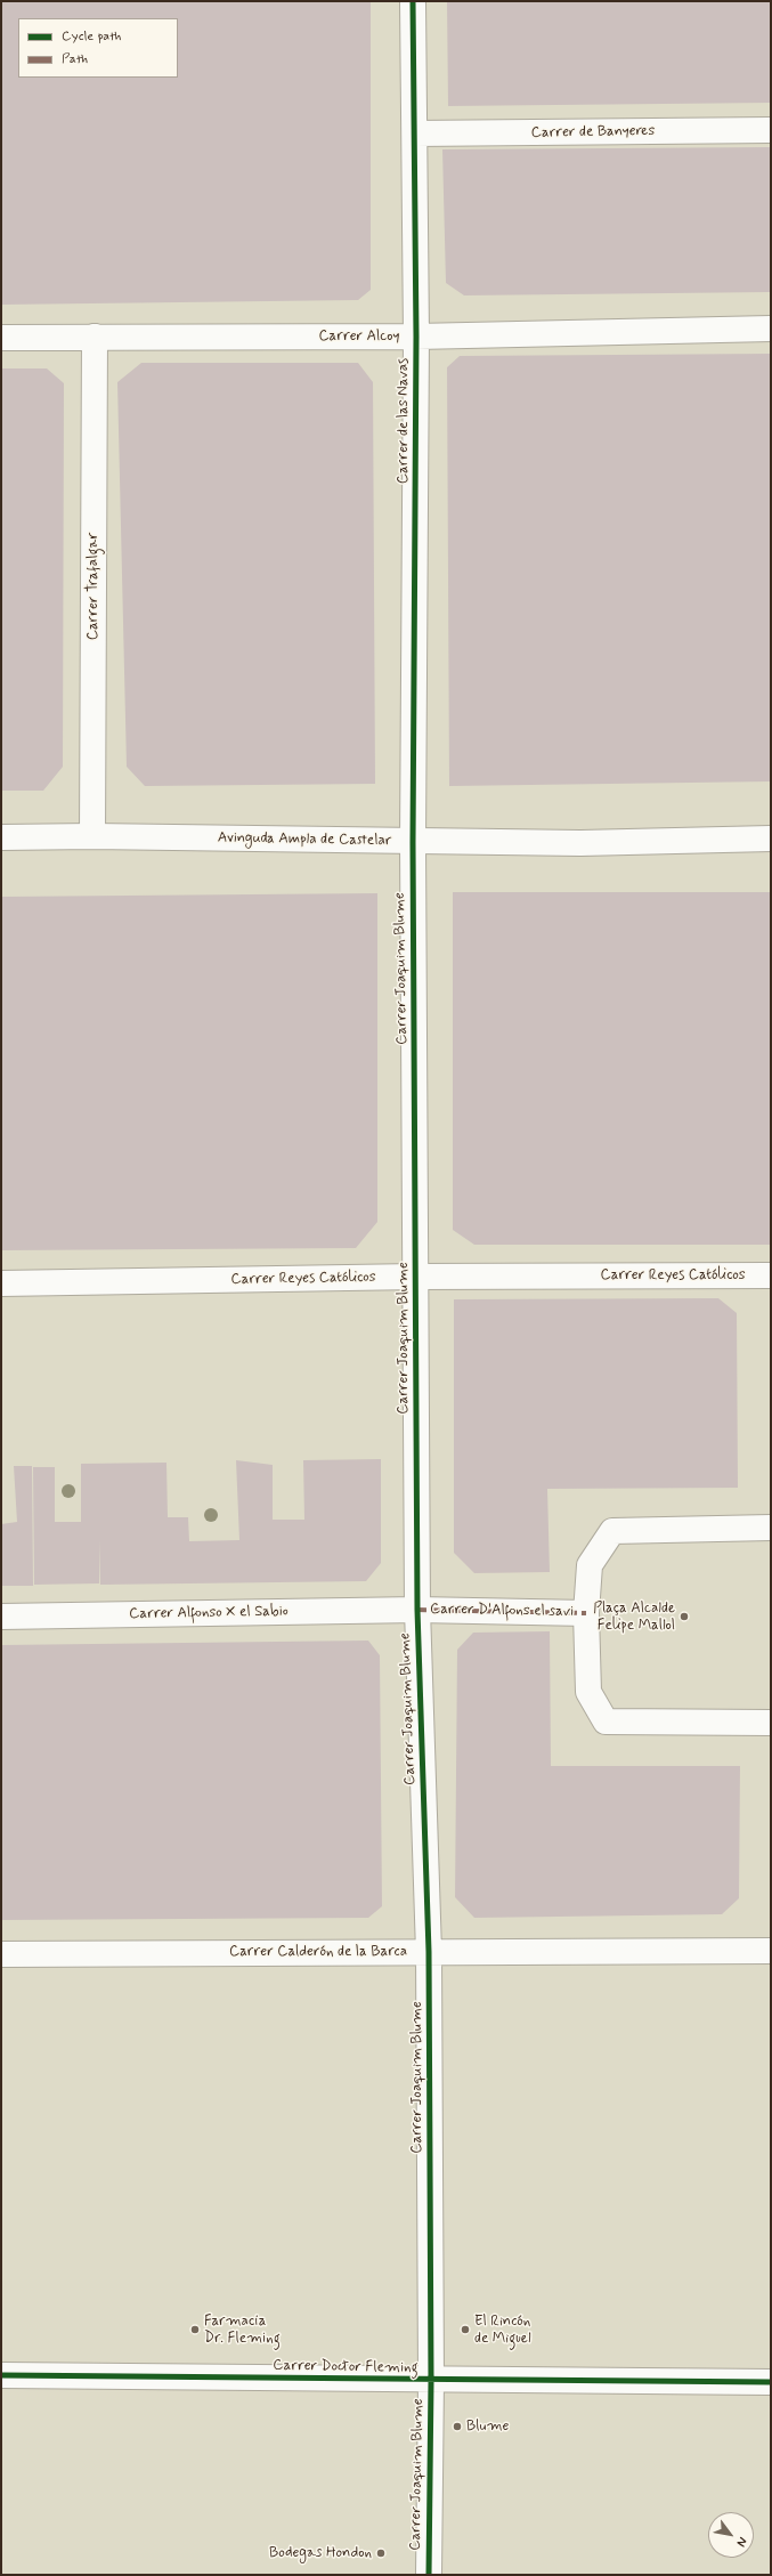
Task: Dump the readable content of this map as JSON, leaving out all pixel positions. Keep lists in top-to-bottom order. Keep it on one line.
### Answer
{"streets":{"street":["Carrer de Banyeres","Carrer Alcoy","Carrer de las Navas","Carrer Trafalgar","Avinguda Ampla de Castelar","Carrer Joaquim Blume","Carrer Reyes Católicos","Carrer D'Alfons el savi","Carrer Alfonso X el Sabio","Carrer Calderón de la Barca","Carrer Doctor Fleming"]},"crossings":[["Carrer de Banyeres","Carrer de las Navas"],["Carrer Alcoy","Carrer de las Navas"],["Carrer Alcoy","Carrer Trafalgar"],["Carrer de las Navas","Avinguda Ampla de Castelar"],["Carrer de las Navas","Carrer Joaquim Blume"],["Carrer Trafalgar","Avinguda Ampla de Castelar"],["Avinguda Ampla de Castelar","Carrer Joaquim Blume"],["Carrer Joaquim Blume","Carrer Reyes Católicos"],["Carrer Joaquim Blume","Carrer D'Alfons el savi"],["Carrer Joaquim Blume","Carrer Alfonso X el Sabio"],["Carrer Joaquim Blume","Carrer Calderón de la Barca"],["Carrer Joaquim Blume","Carrer Doctor Fleming"],["Carrer D'Alfons el savi","Carrer Alfonso X el Sabio"]],"places":["Plaça Alcalde Felipe Mallol","Farmacia Dr. Fleming","El Rincón de Miguel","Blume","Bodegas Hondon"],"legend":["Cycle path","Path"],"north":"bottom right"}
